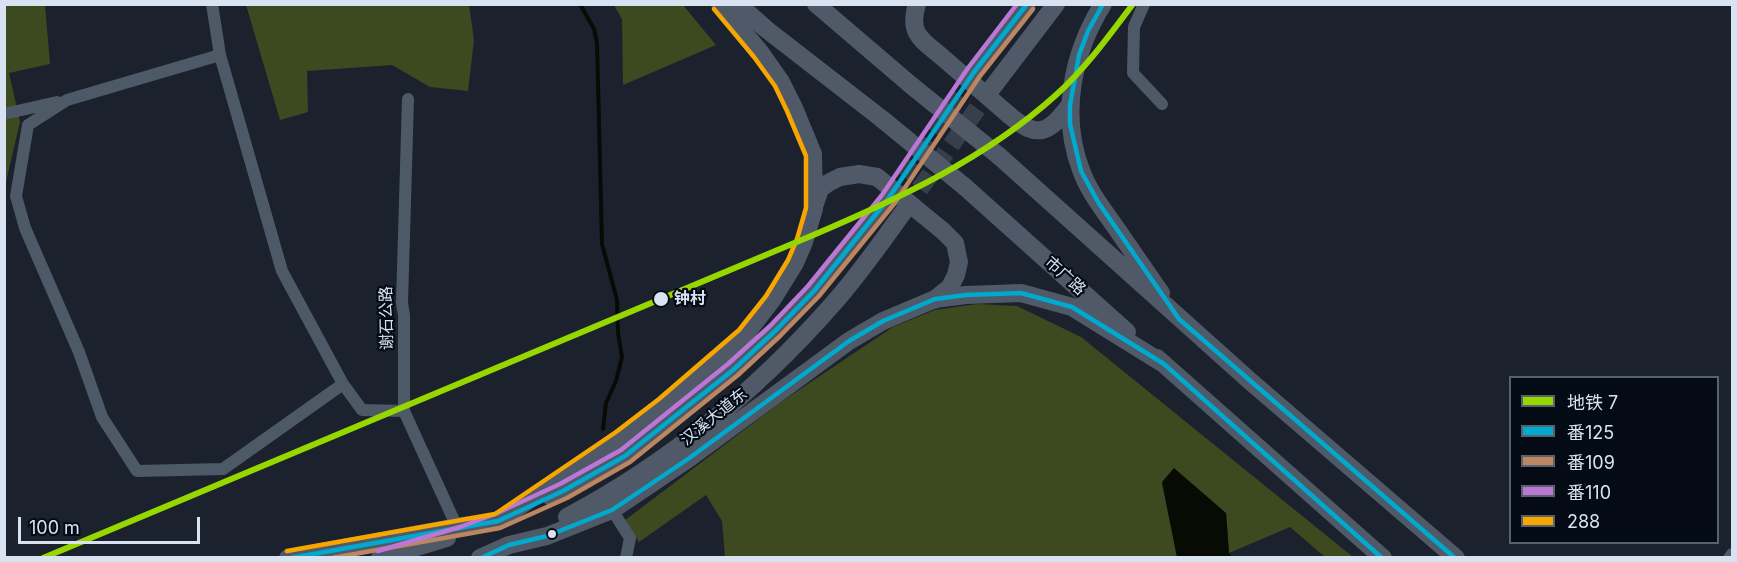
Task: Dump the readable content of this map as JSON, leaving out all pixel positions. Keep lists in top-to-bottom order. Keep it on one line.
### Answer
{"streets":{"main road":["市广路","汉溪大道东"],"street":["谢石公路"]},"places":["钟村"],"lines":["metro line 7","transit line 番125","transit line 番110","transit line 番109","transit line 288"],"legend":["地铁 7","番125","番109","番110","288"],"scale_bar":"100 m"}
